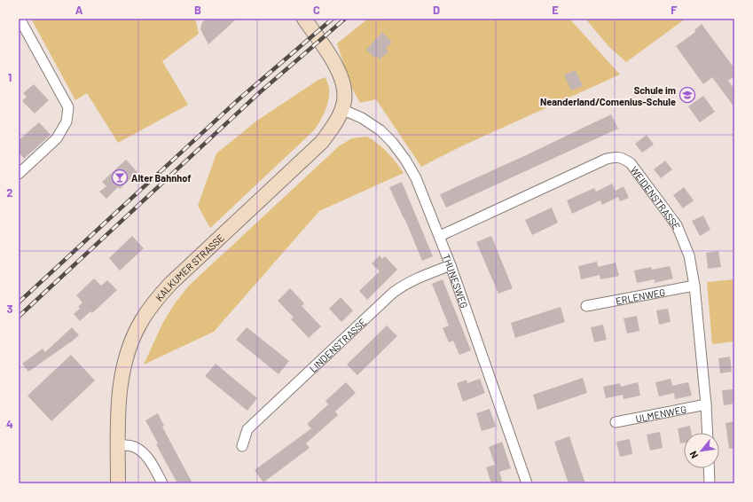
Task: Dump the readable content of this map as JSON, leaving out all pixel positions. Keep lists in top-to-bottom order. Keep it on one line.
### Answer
{"streets":{"main road":["KALKUMER STRASSE"],"street":["WEIDENSTRASSE","THUNESWEG","ERLENWEG","LINDENSTRASSE","ULMENWEG"]},"crossings":[["WEIDENSTRASSE","THUNESWEG"],["WEIDENSTRASSE","ERLENWEG"],["WEIDENSTRASSE","ULMENWEG"],["KALKUMER STRASSE","THUNESWEG"],["THUNESWEG","LINDENSTRASSE"]],"places":{"school or university":["Schule im Neanderland/Comenius-Schule"],"bar":["Alter Bahnhof"]},"north":"bottom left","grid":{"columns":["A","B","C","D","E","F"],"rows":["1","2","3","4"]}}
